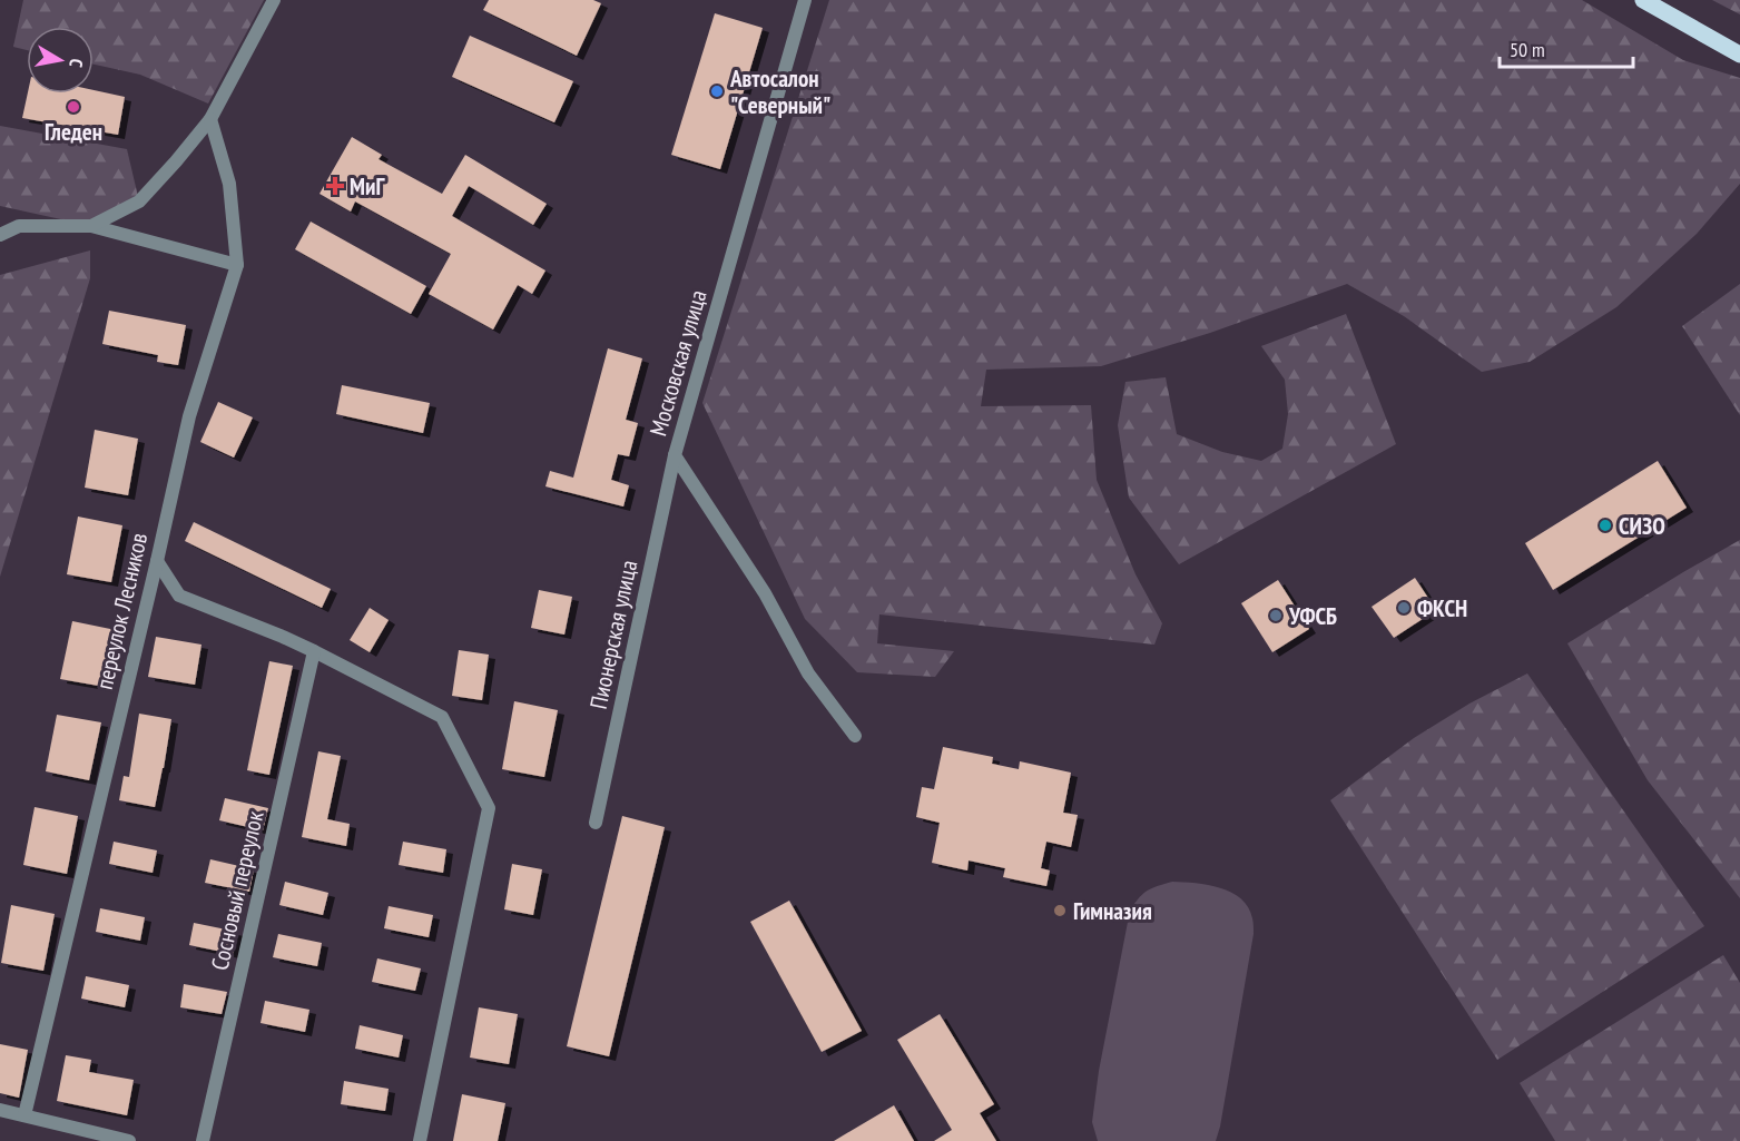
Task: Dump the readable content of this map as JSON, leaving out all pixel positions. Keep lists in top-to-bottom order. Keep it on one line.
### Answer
{"streets":{"street":["Московская улица","переулок Лесников","Пионерская улица","Сосновый переулок"]},"crossings":[["Московская улица","Пионерская улица"]],"places":{"other":["Автосалон \"Северный\"","Гледен","СИЗО","ФКСН","УФСБ","Гимназия"],"health":["МиГ"]},"scale_bar":"50 m","north":"right"}
